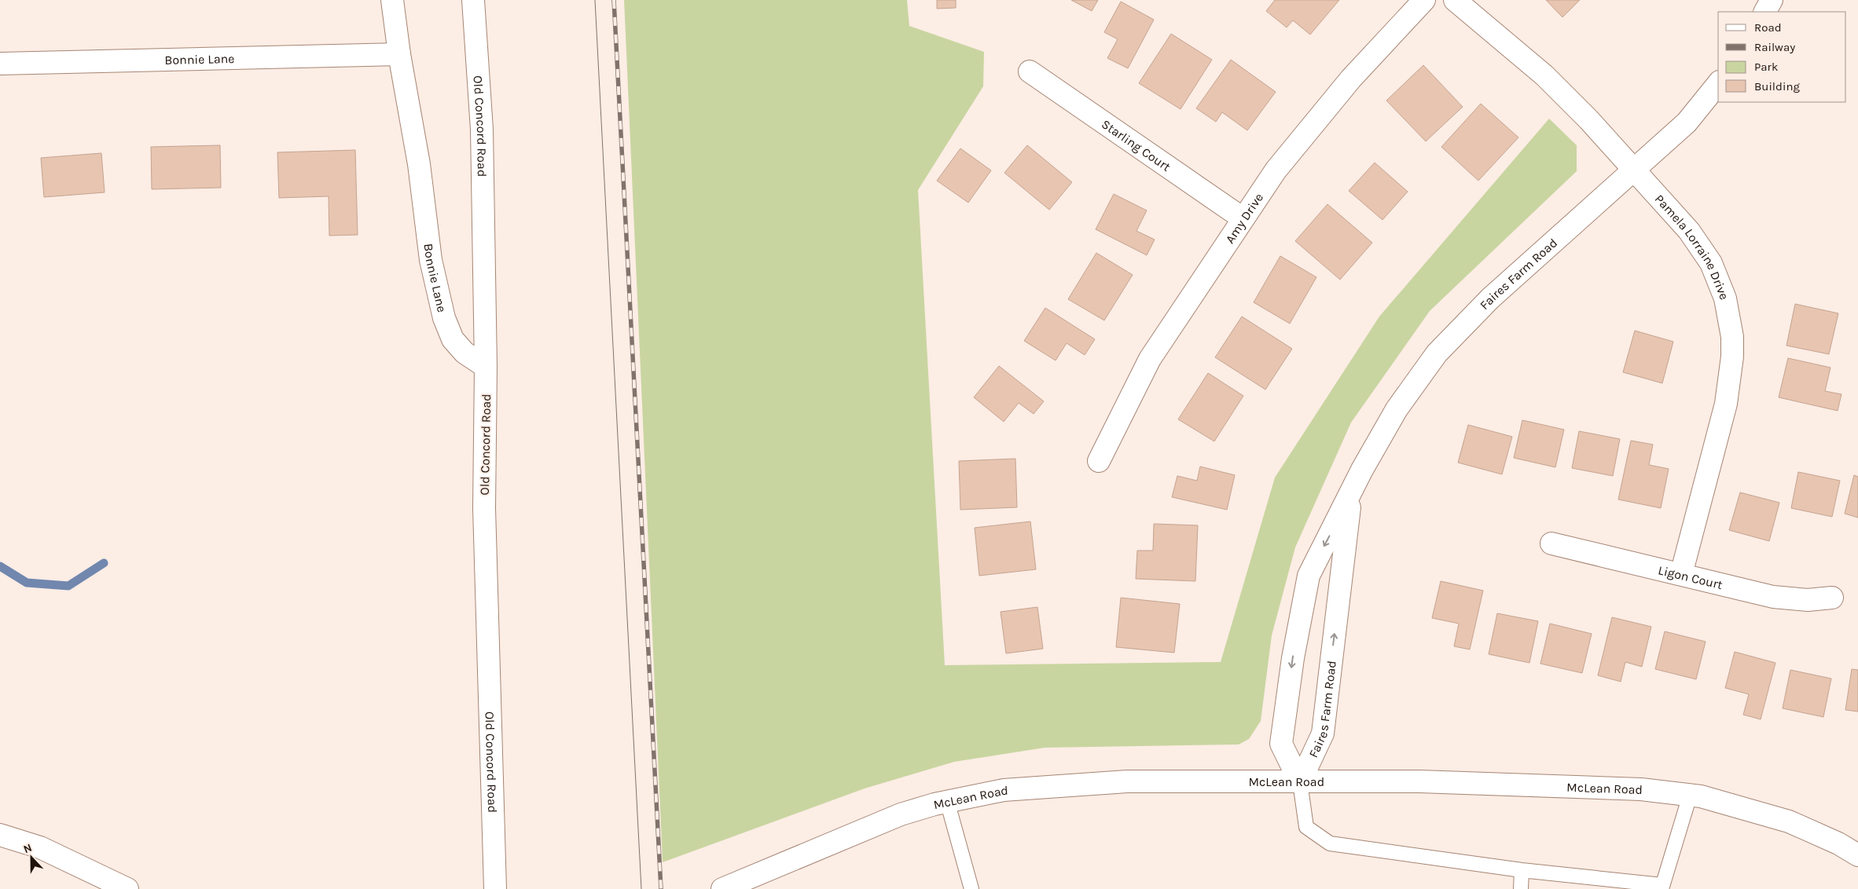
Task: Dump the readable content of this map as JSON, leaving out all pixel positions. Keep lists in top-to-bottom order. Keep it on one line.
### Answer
{"streets":{"street":["Bonnie Lane","Old Concord Road","Starling Court","Amy Drive","Pamela Lorraine Drive","Faires Farm Road","Ligon Court","McLean Road"]},"crossings":[["Bonnie Lane","Old Concord Road"],["Starling Court","Amy Drive"],["Pamela Lorraine Drive","Faires Farm Road"],["Pamela Lorraine Drive","Ligon Court"],["Faires Farm Road","McLean Road"]],"legend":["Road","Railway","Park","Building"],"north":"top"}
